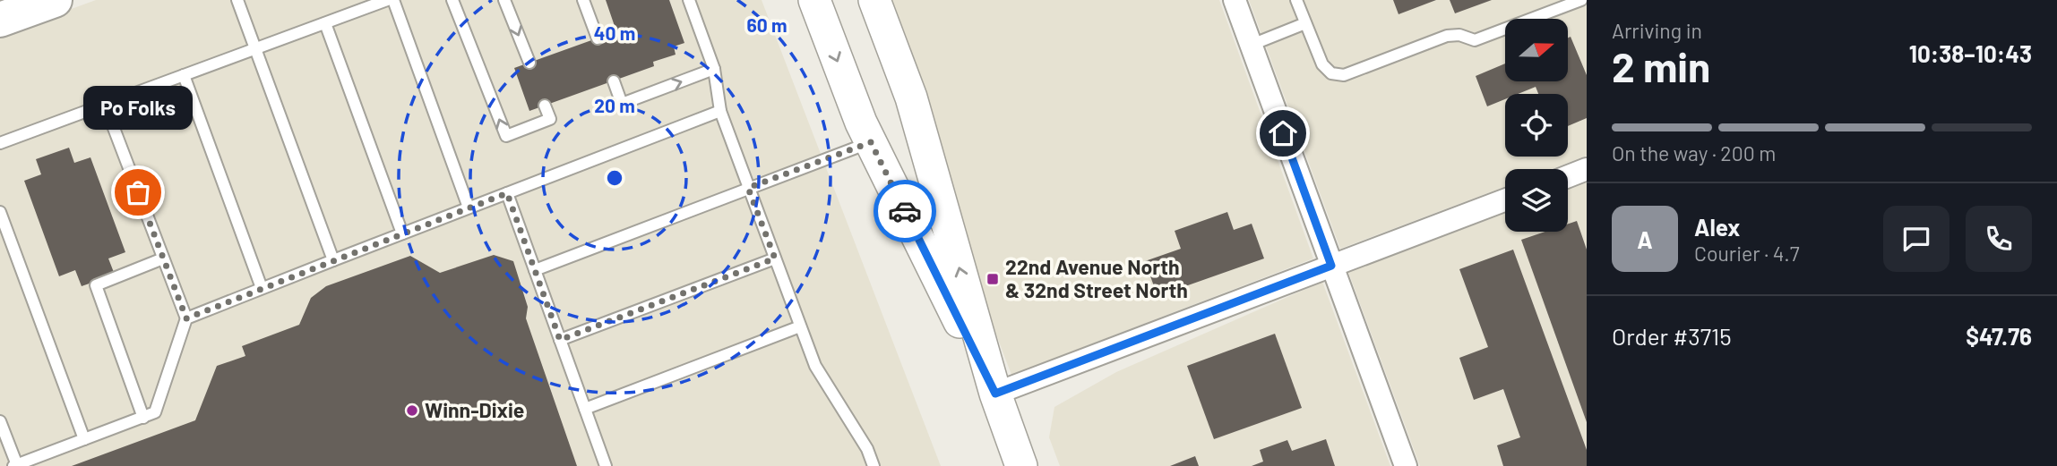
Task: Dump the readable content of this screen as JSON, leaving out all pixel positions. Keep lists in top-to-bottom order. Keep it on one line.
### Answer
{"places":{"other":["Po Folks","Winn-Dixie"],"transit":["22nd Avenue North & 32nd Street North"]},"north":"right","page":{"heading":["2 min","Arriving in","10:38–10:43"],"panel":["Alex","Courier · 4.7","Order #3715","$47.76"],"bubble":"Po Folks","bar":"On the way · 200 m","round":"A"},"rings":["60 m","40 m","20 m"]}
